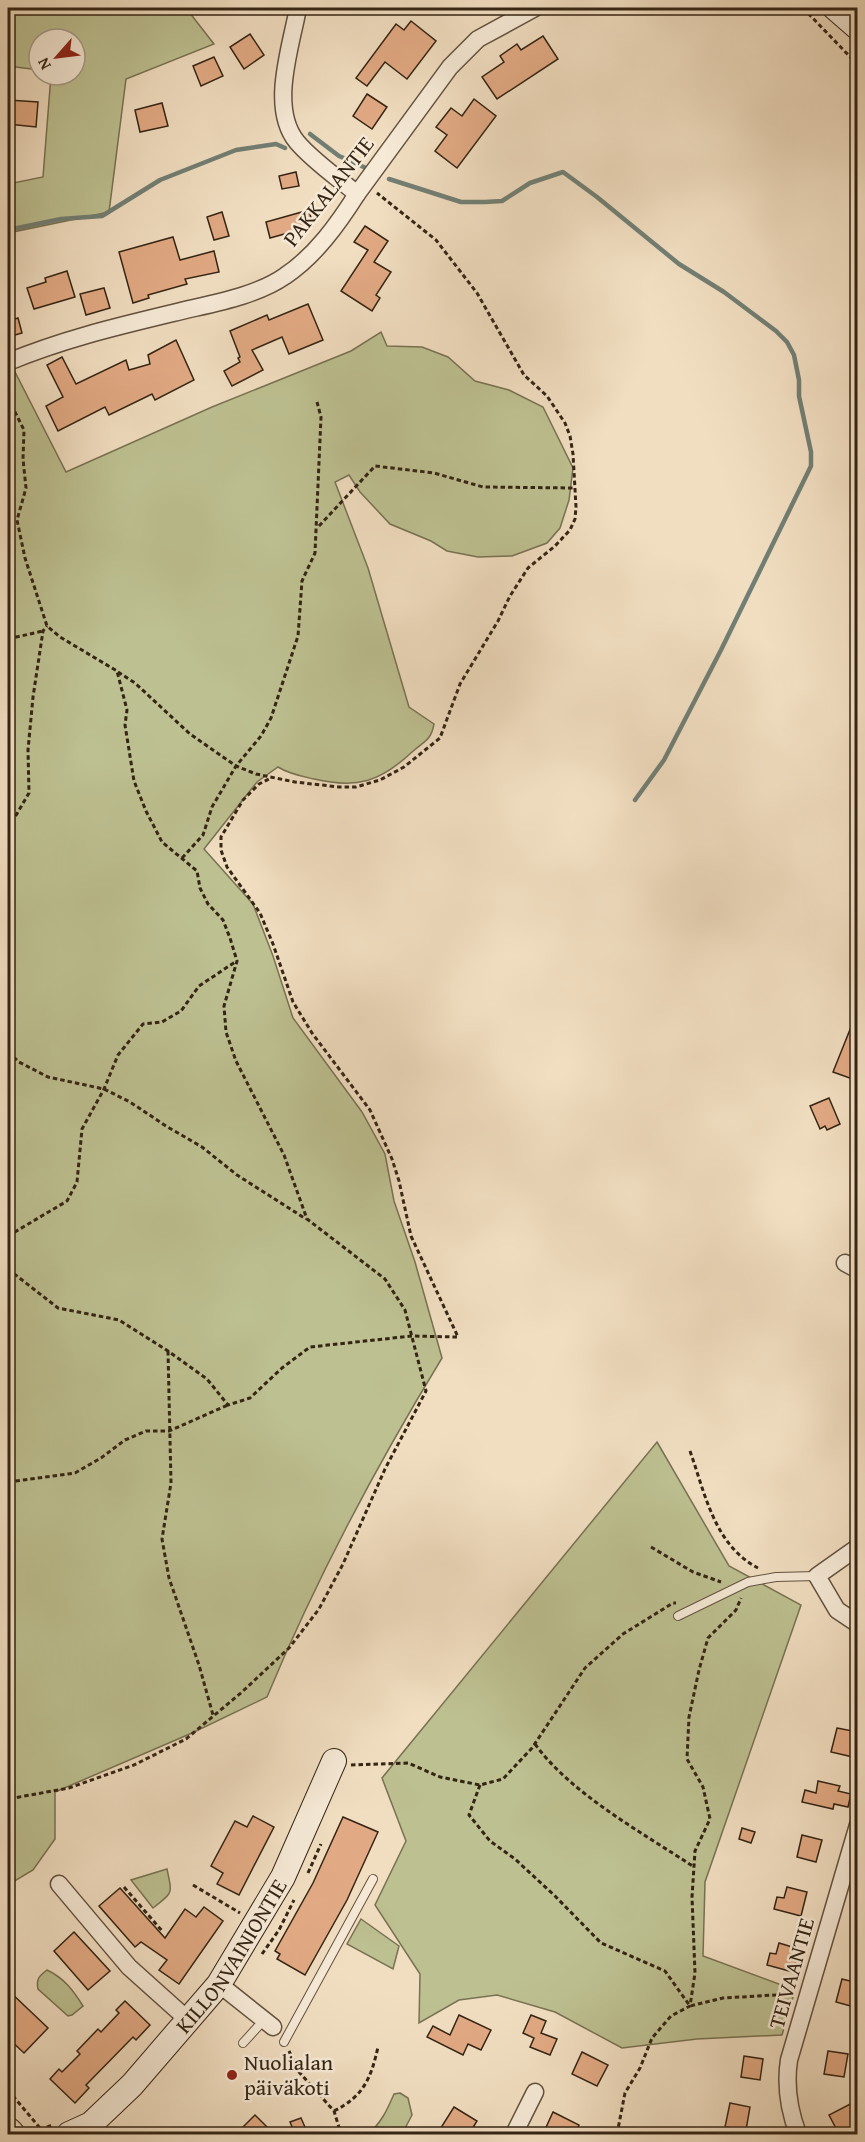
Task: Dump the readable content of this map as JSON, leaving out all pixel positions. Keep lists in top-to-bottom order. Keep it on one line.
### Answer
{"streets":{"street":["PAKKALANTIE","KILLONVAINIONTIE","TEIVAANTIE"]},"places":["Nuolialan päiväkoti"],"north":"bottom left"}
